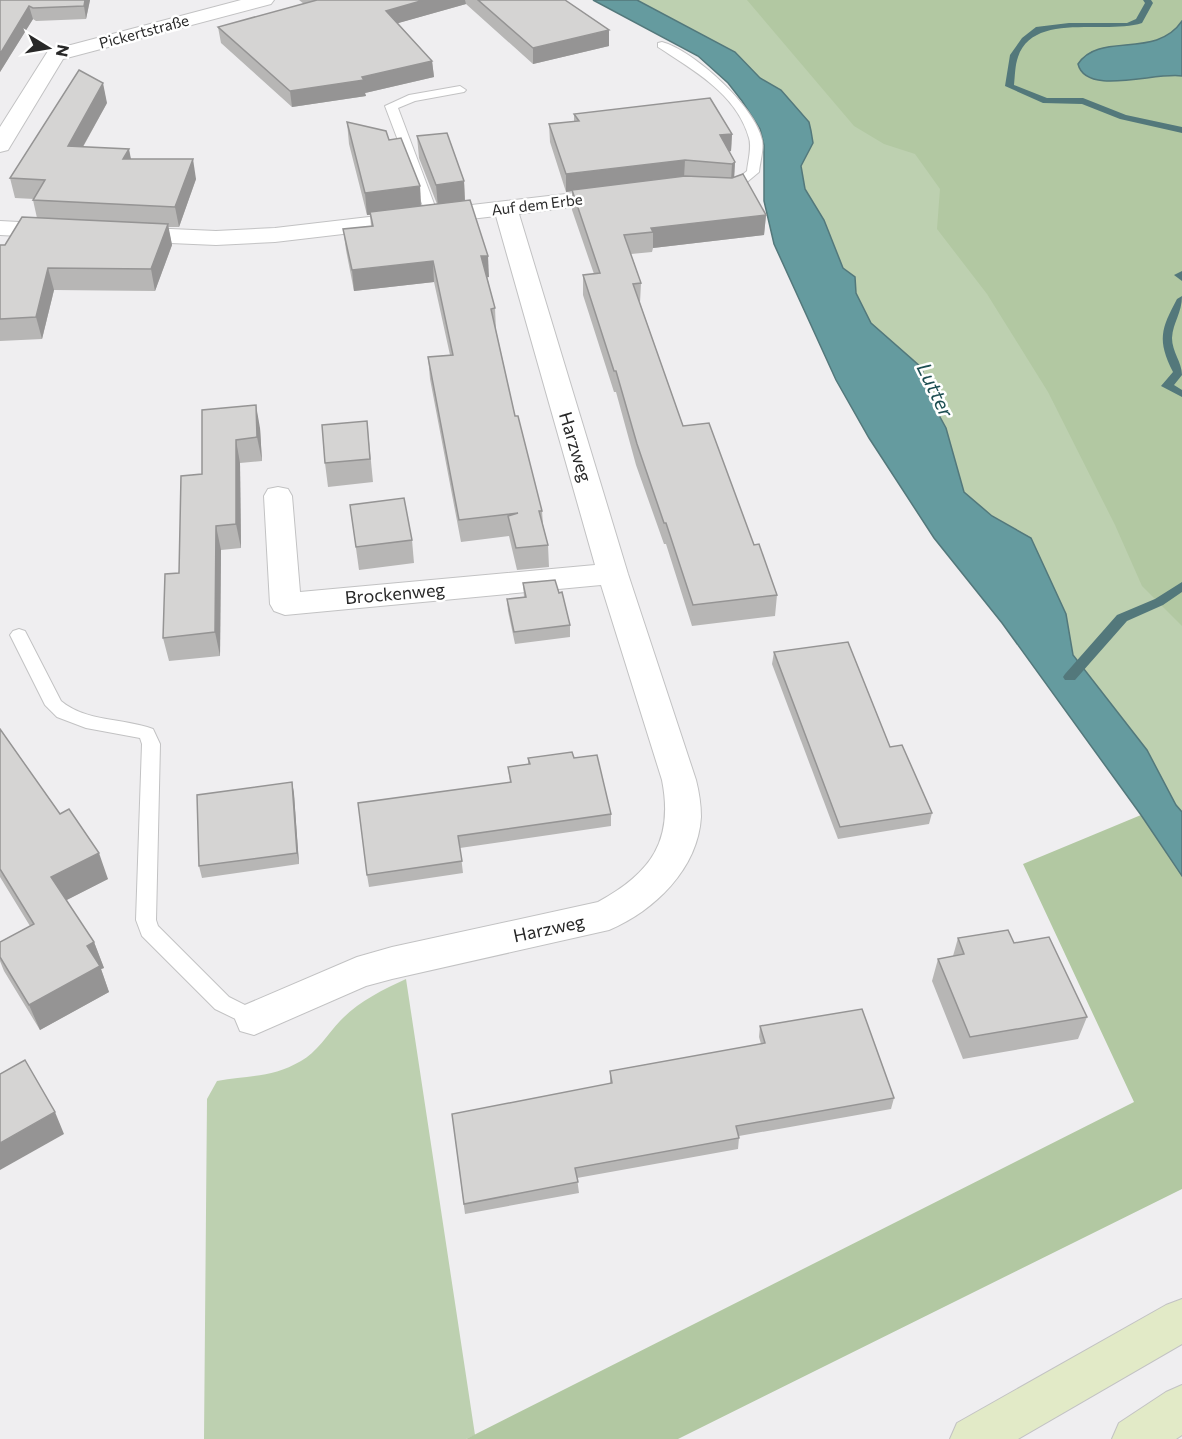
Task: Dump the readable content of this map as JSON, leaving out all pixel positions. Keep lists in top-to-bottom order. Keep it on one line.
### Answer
{"streets":{"street":["Pickertstraße","Auf dem Erbe","Harzweg","Brockenweg"]},"crossings":[["Auf dem Erbe","Harzweg"],["Harzweg","Brockenweg"]],"water":["Lutter"],"north":"right"}
